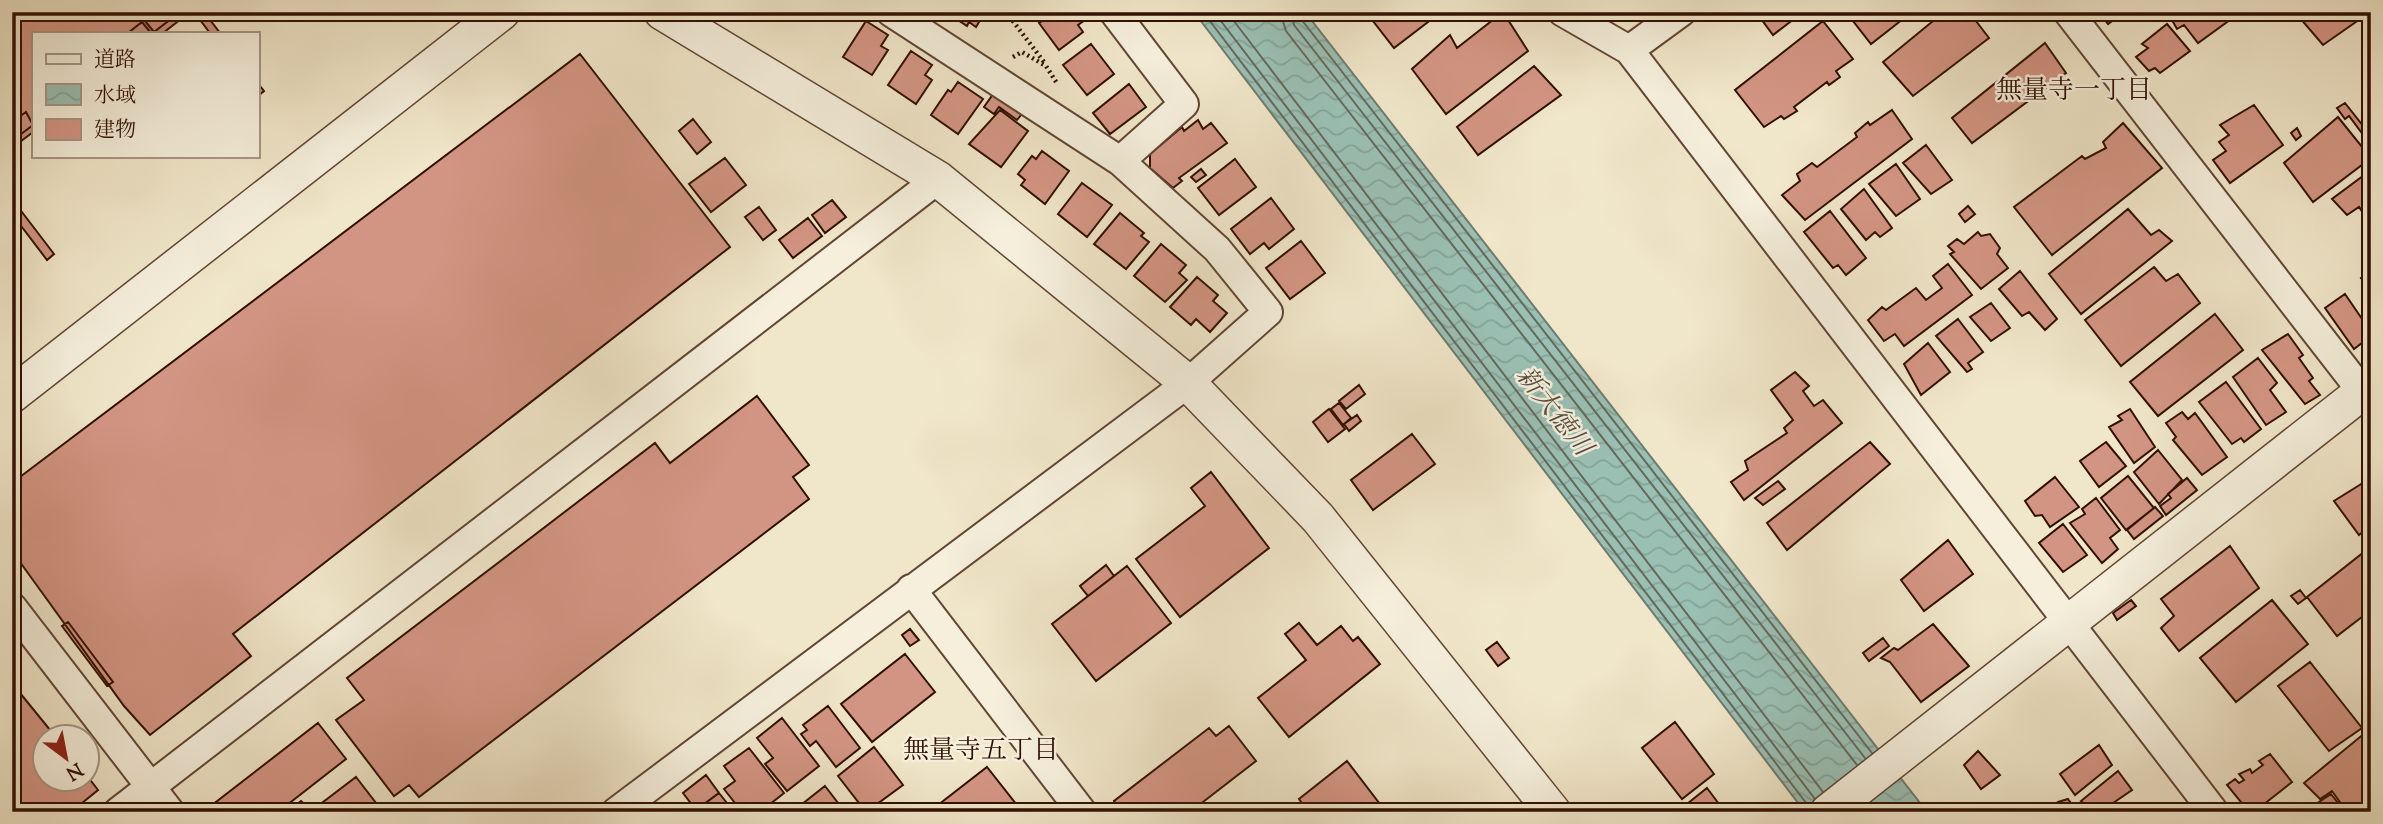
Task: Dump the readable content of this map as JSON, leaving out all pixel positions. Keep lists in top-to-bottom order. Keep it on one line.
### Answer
{"districts":["無量寺一丁目","無量寺五丁目"],"water":["新大徳川"],"legend":["道路","水域","建物"],"north":"bottom right"}
